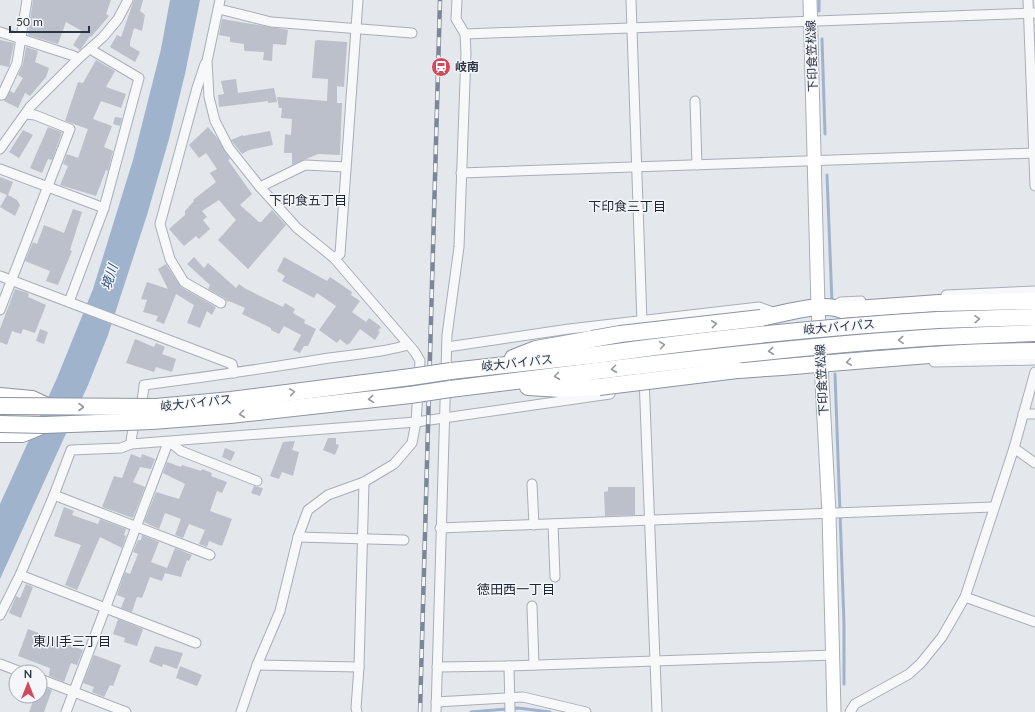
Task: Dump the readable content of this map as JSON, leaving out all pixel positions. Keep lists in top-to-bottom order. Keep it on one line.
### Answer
{"streets":{"highway":["岐大バイパス"],"main road":["下印食笠松線"]},"districts":["下印食五丁目","下印食三丁目","徳田西一丁目","東川手三丁目"],"water":["境川"],"places":{"station":["岐南"]},"scale_bar":"50 m","north":"top"}
